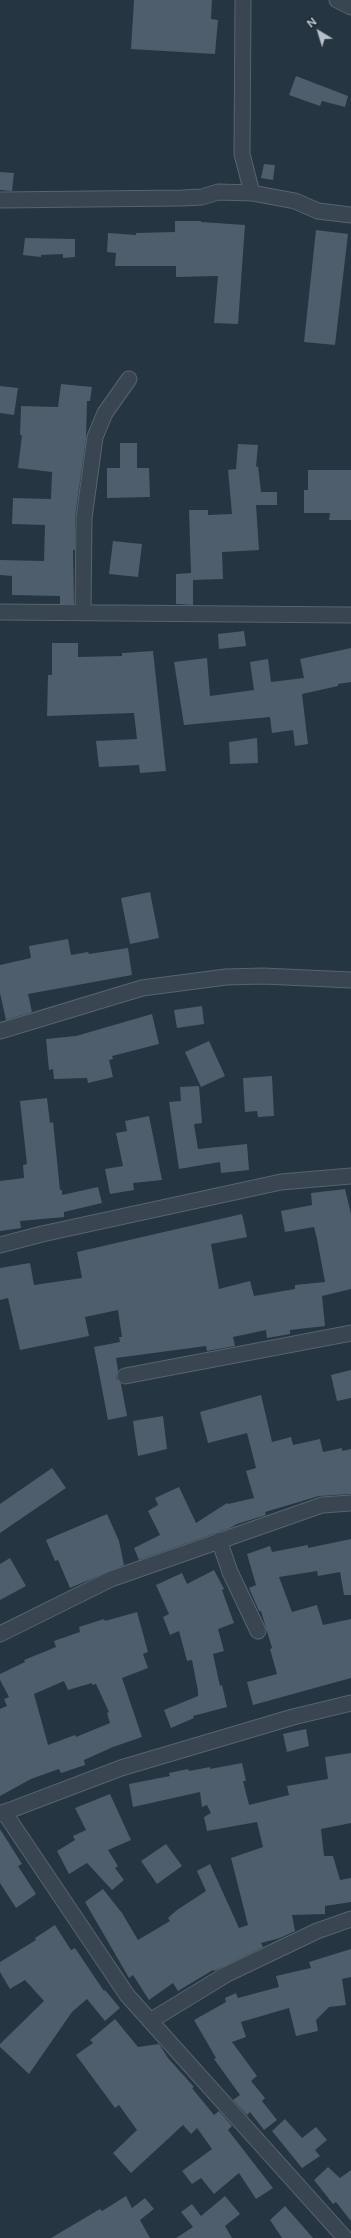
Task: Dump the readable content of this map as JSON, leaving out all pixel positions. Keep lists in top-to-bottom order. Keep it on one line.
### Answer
{"north":"top left"}
